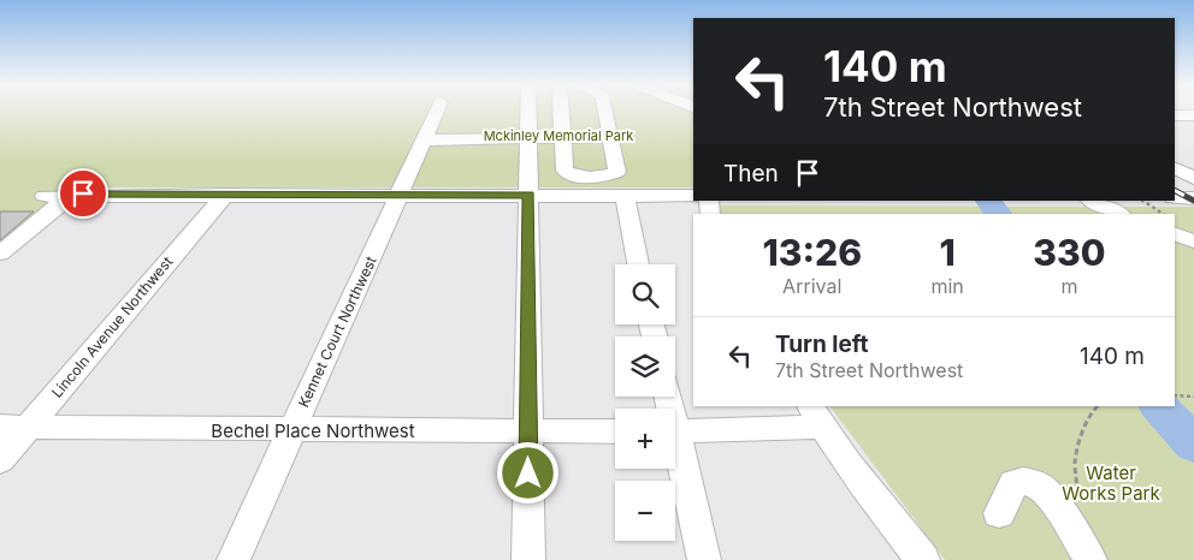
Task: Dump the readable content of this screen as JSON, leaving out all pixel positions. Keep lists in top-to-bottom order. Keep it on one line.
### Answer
{"streets":{"street":["Lincoln Avenue Northwest","Kennet Court Northwest","Bechel Place Northwest"]},"crossings":[["Lincoln Avenue Northwest","Bechel Place Northwest"],["Kennet Court Northwest","Bechel Place Northwest"]],"parks":["Mckinley Memorial Park","Water Works Park"],"page":{"turn":["140 m","7th Street Northwest"],"then":"Then","eta":["13:26","Arrival","1","min","330","m"],"map_buttons":["+","−"],"list":[{"name":"Turn left","note":"7th Street Northwest","value":"140 m"}]}}
